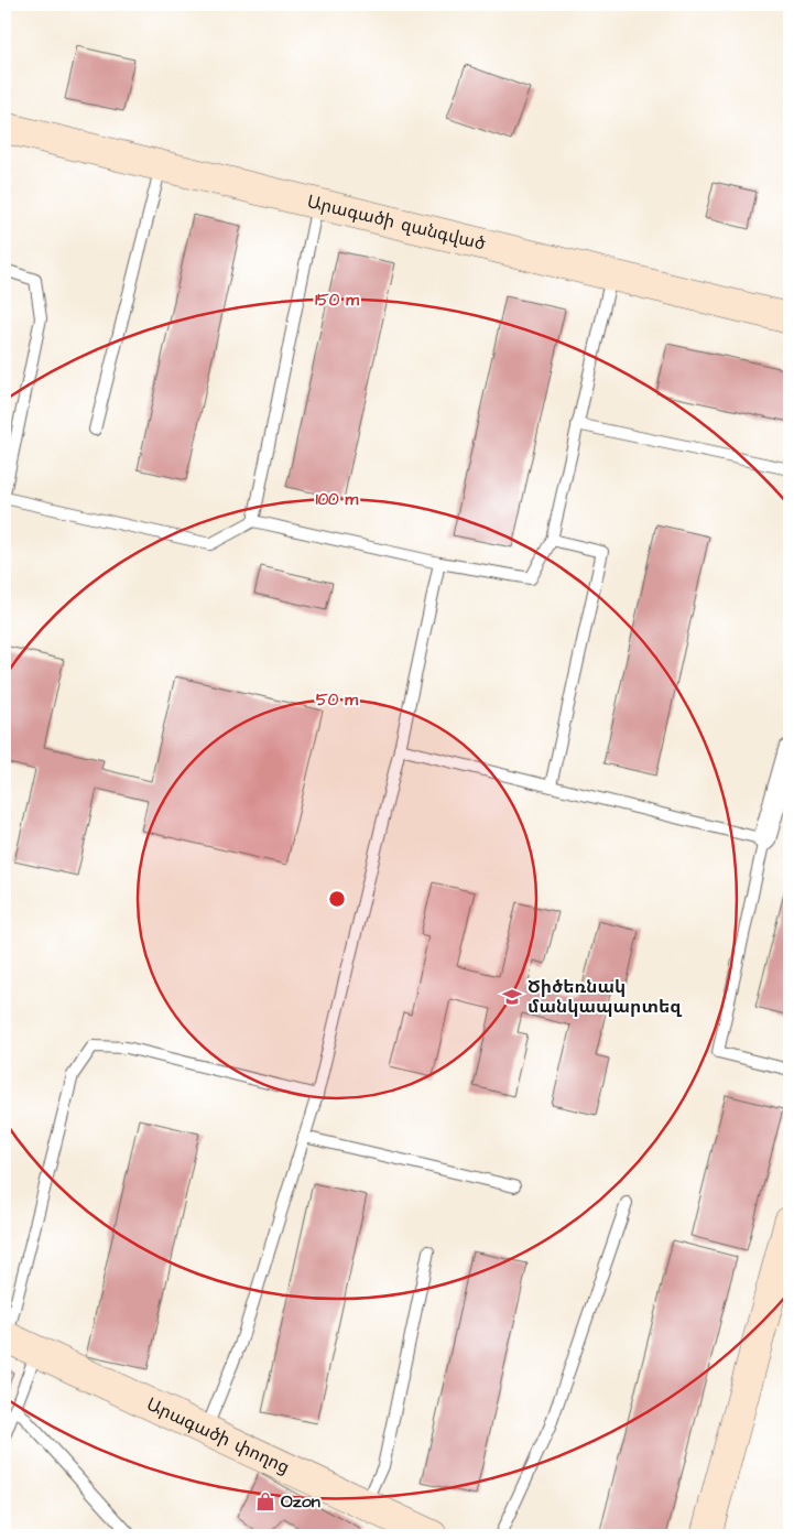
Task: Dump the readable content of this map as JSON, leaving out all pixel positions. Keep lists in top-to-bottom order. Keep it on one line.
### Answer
{"streets":{"street":["Արագածի զանգված","Արագածի փողոց"]},"places":{"school or university":["Ծիծեռնակ մանկապարտեզ"],"shop":["Ozon"]},"rings":["150 m","100 m","50 m"]}
